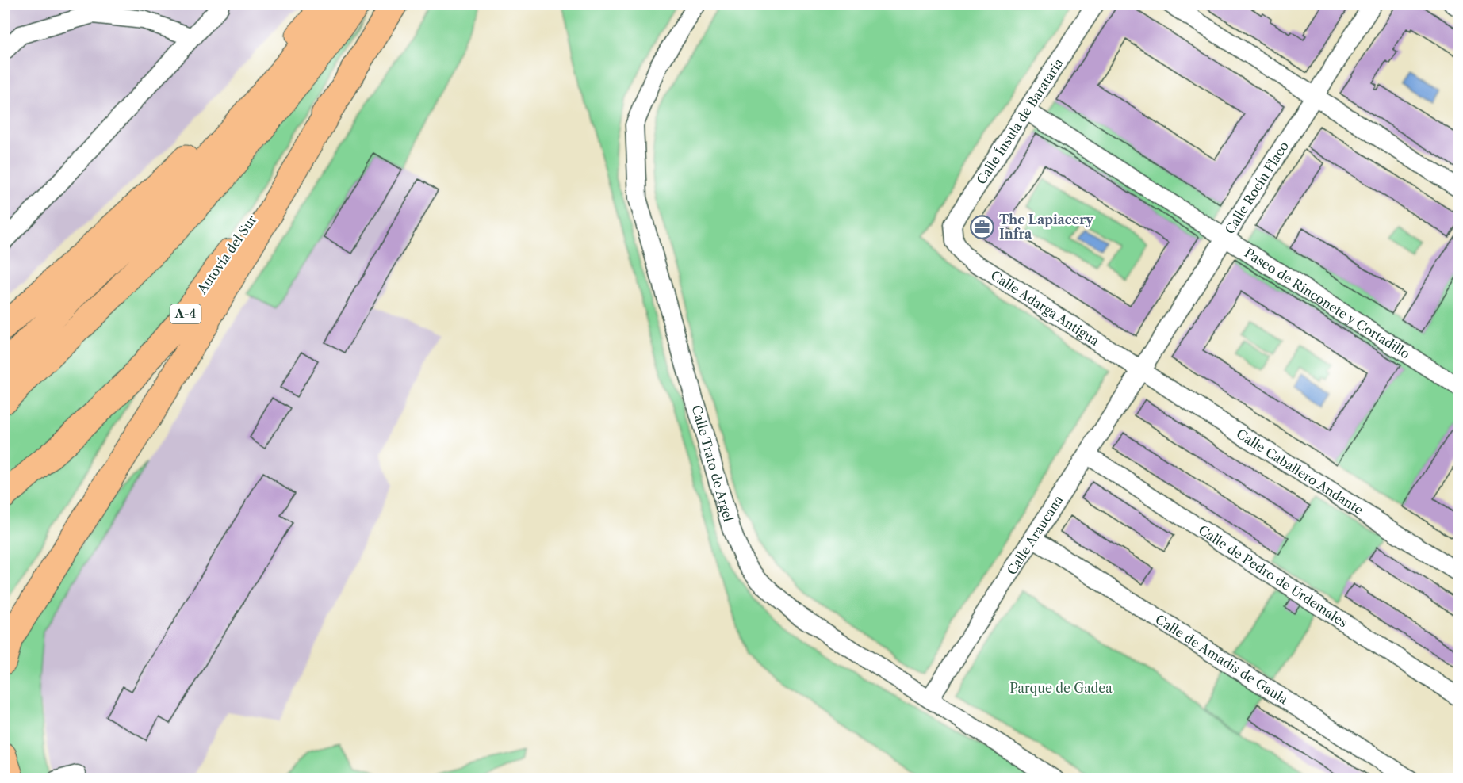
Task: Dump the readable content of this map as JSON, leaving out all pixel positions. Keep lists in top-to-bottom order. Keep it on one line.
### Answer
{"streets":{"highway":["Autovía del Sur","A-4"],"street":["Calle Ínsula de Barataria","Calle Rocín Flaco","Paseo de Rinconete y Cortadillo","Calle Adarga Antigua","Calle Trato de Argel","Calle Caballero Andante","Calle Araucana","Calle de Pedro de Urdemales","Calle de Amadís de Gaula"]},"crossings":[["Calle Ínsula de Barataria","Paseo de Rinconete y Cortadillo"],["Calle Ínsula de Barataria","Calle Adarga Antigua"],["Calle Rocín Flaco","Paseo de Rinconete y Cortadillo"],["Calle Rocín Flaco","Calle Adarga Antigua"],["Calle Rocín Flaco","Calle Caballero Andante"],["Calle Rocín Flaco","Calle Araucana"],["Calle Adarga Antigua","Calle Caballero Andante"],["Calle Adarga Antigua","Calle Araucana"],["Calle Trato de Argel","Calle Araucana"],["Calle Caballero Andante","Calle Araucana"],["Calle Araucana","Calle de Pedro de Urdemales"],["Calle Araucana","Calle de Amadís de Gaula"]],"parks":["Parque de Gadea"],"places":{"office":["The Lapiacery Infra"]}}
